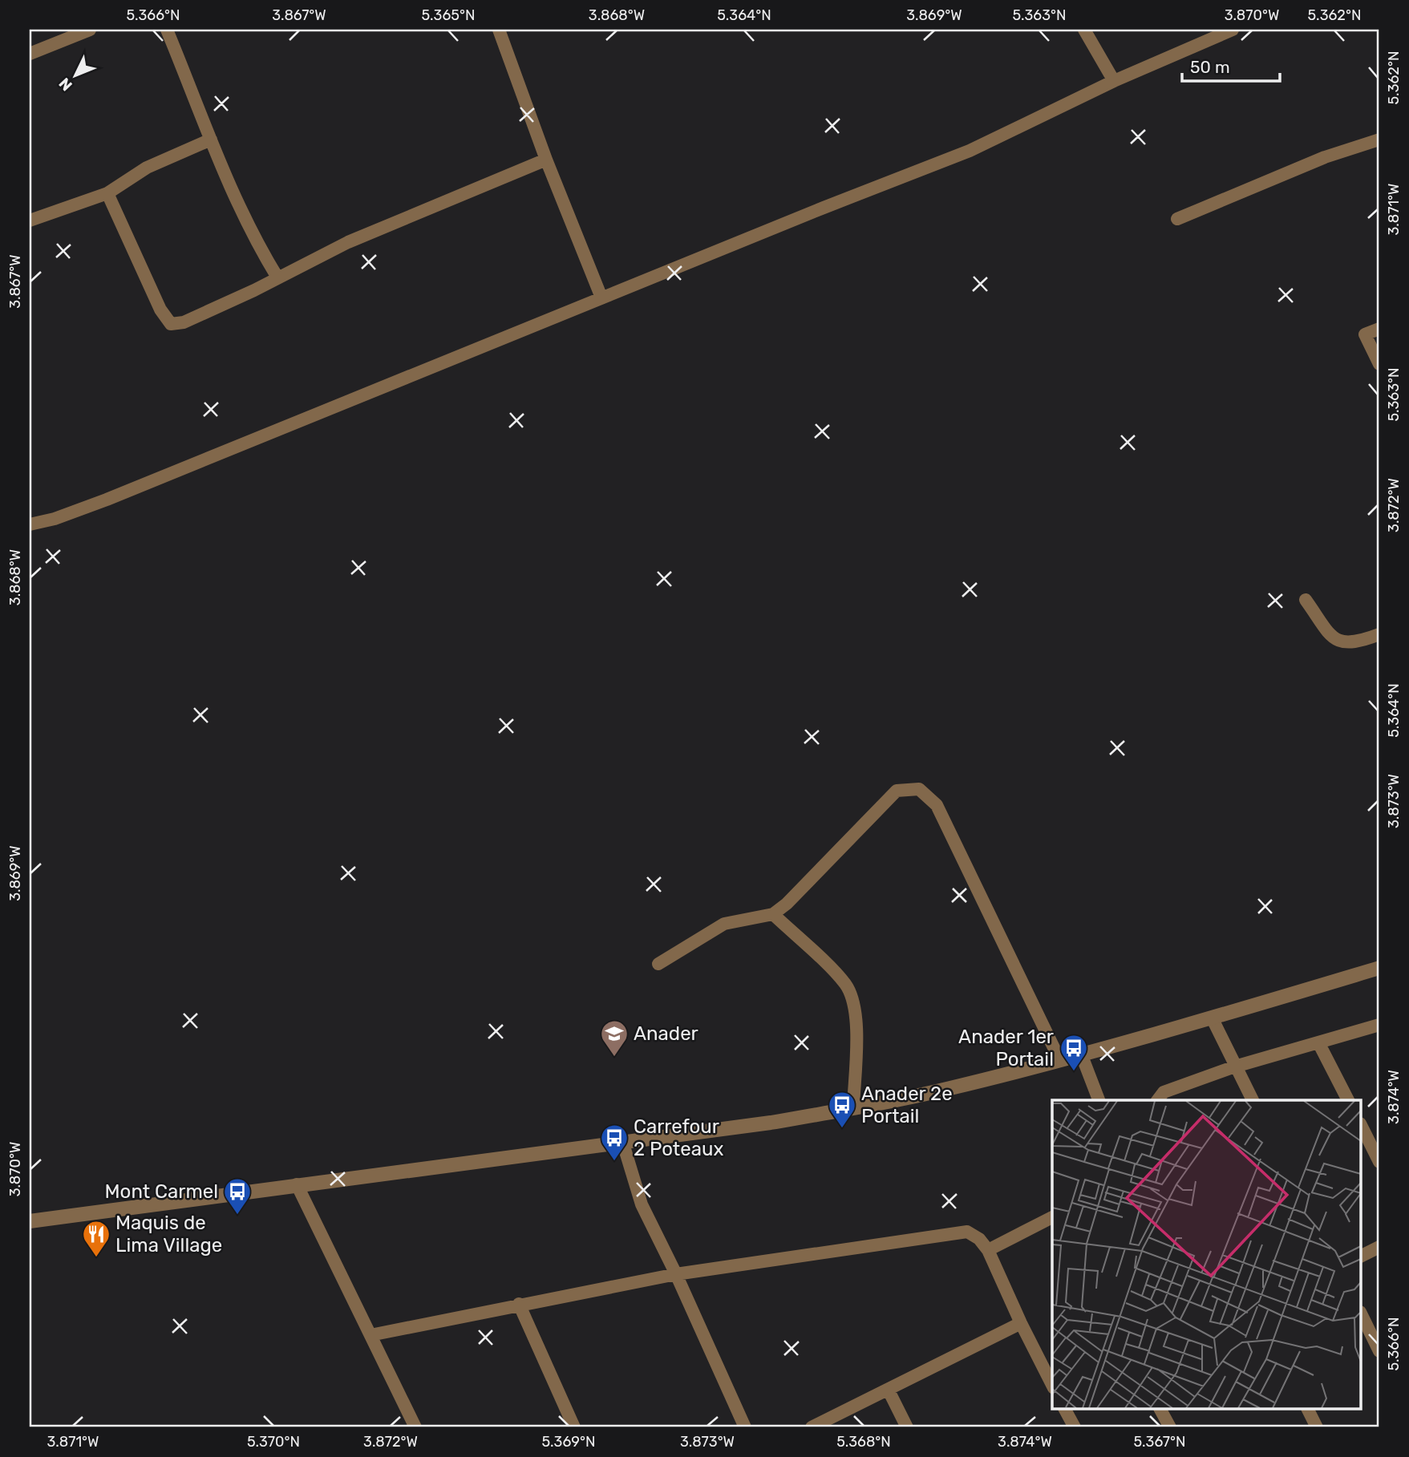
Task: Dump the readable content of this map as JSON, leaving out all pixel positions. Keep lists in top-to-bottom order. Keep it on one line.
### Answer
{"places":{"school or university":["Anader"],"bus stop":["Anader 1er Portail","Anader 2e Portail","Carrefour 2 Poteaux","Mont Carmel"],"restaurant":["Maquis de Lima Village"]},"scale_bar":"50 m","north":"bottom left","coordinates":["5.366°N","3.867°W","5.365°N","3.868°W","5.364°N","3.869°W","5.363°N","3.870°W","5.362°N","3.871°W","3.872°W","3.873°W","3.874°W","5.370°N","5.369°N","5.368°N","5.367°N"]}
